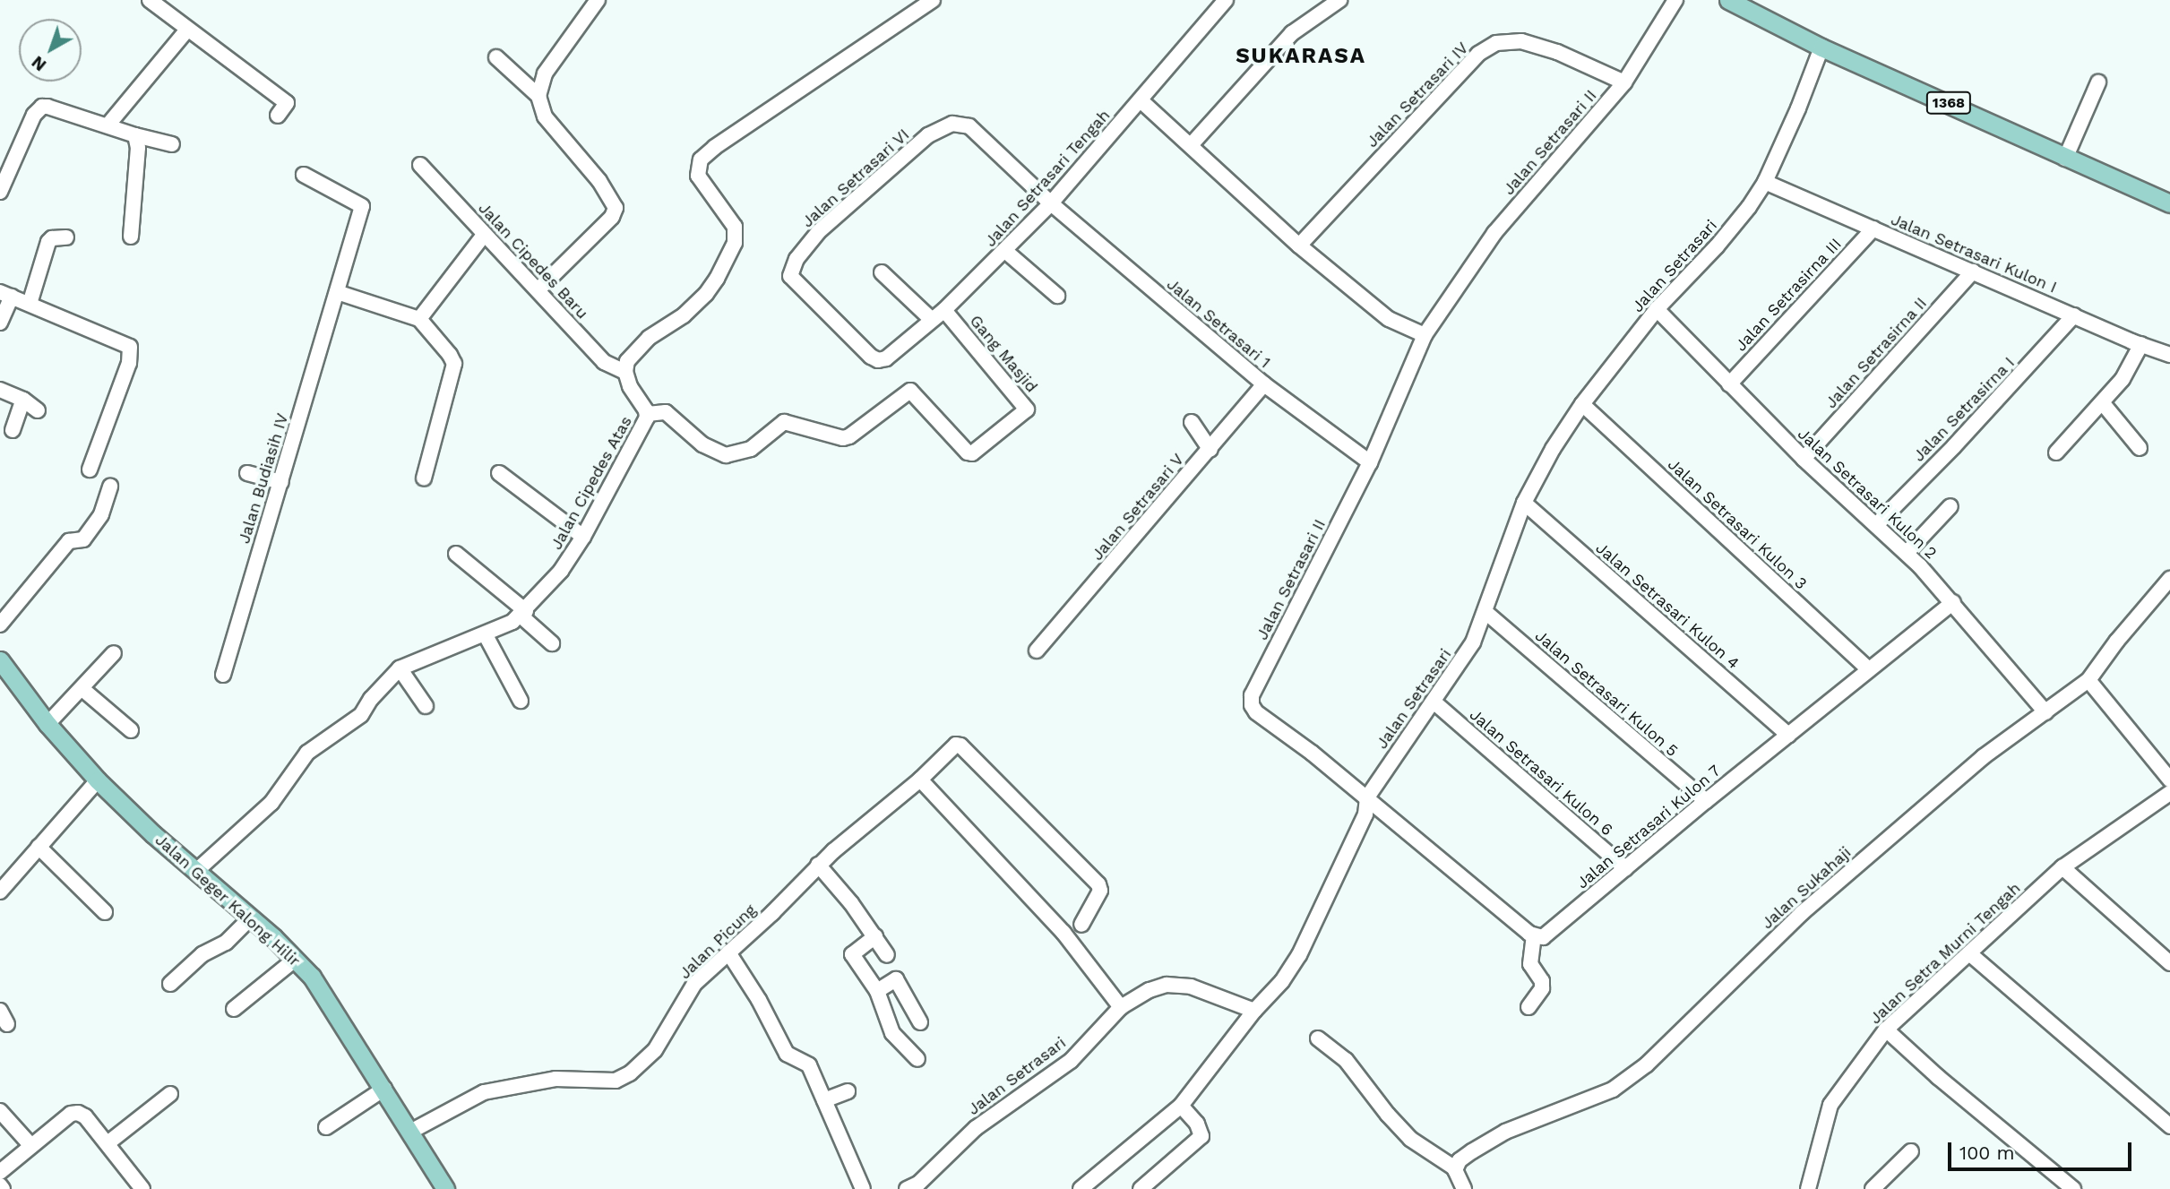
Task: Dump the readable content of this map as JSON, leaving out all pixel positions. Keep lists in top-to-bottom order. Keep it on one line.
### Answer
{"streets":{"main road":["1368","Jalan Geger Kalong Hilir"],"street":["Jalan Setrasari IV","Jalan Setrasari II","Jalan Setrasari VI","Jalan Setrasari Tengah","Jalan Setrasari Kulon I","Jalan Cipedes Baru","Jalan Setrasari","Jalan Setrasirna III","Jalan Setrasari 1","Jalan Setrasirna II","Gang Masjid","Jalan Setrasirna I","Jalan Budiasih IV","Jalan Cipedes Atas","Jalan Setrasari Kulon 2","Jalan Setrasari V","Jalan Setrasari Kulon 3","Jalan Setrasari Kulon 4","Jalan Setrasari Kulon 5","Jalan Setrasari Kulon 6","Jalan Setrasari Kulon 7","Jalan Sukahaji","Jalan Picung","Jalan Setra Murni Tengah"]},"crossings":[["Jalan Setrasari IV","Jalan Setrasari II"],["1368","Jalan Setrasari"],["Jalan Setrasari II","Jalan Setrasari"],["Jalan Setrasari II","Jalan Setrasari 1"],["Jalan Setrasari VI","Jalan Setrasari Tengah"],["Jalan Setrasari VI","Jalan Setrasari 1"],["Jalan Setrasari Tengah","Jalan Setrasari 1"],["Jalan Setrasari Tengah","Gang Masjid"],["Jalan Setrasari Kulon I","Jalan Setrasari"],["Jalan Setrasari Kulon I","Jalan Setrasirna III"],["Jalan Setrasari Kulon I","Jalan Setrasirna II"],["Jalan Setrasari Kulon I","Jalan Setrasirna I"],["Jalan Cipedes Baru","Jalan Cipedes Atas"],["Jalan Setrasari","Jalan Setrasari Kulon 2"],["Jalan Setrasari","Jalan Setrasari Kulon 3"],["Jalan Setrasari","Jalan Setrasari Kulon 4"],["Jalan Setrasari","Jalan Setrasari Kulon 5"],["Jalan Setrasari","Jalan Setrasari Kulon 6"],["Jalan Setrasirna III","Jalan Setrasari Kulon 2"],["Jalan Setrasari 1","Jalan Setrasari V"],["Jalan Setrasirna II","Jalan Setrasari Kulon 2"],["Gang Masjid","Jalan Cipedes Atas"],["Jalan Setrasirna I","Jalan Setrasari Kulon 2"],["Jalan Cipedes Atas","Jalan Geger Kalong Hilir"],["Jalan Setrasari Kulon 2","Jalan Setrasari Kulon 7"],["Jalan Setrasari Kulon 2","Jalan Sukahaji"],["Jalan Setrasari Kulon 3","Jalan Setrasari Kulon 7"],["Jalan Setrasari Kulon 4","Jalan Setrasari Kulon 7"],["Jalan Setrasari Kulon 5","Jalan Setrasari Kulon 7"],["Jalan Setrasari Kulon 6","Jalan Setrasari Kulon 7"],["Jalan Geger Kalong Hilir","Jalan Picung"]],"districts":["SUKARASA"],"scale_bar":"100 m","north":"bottom left"}
